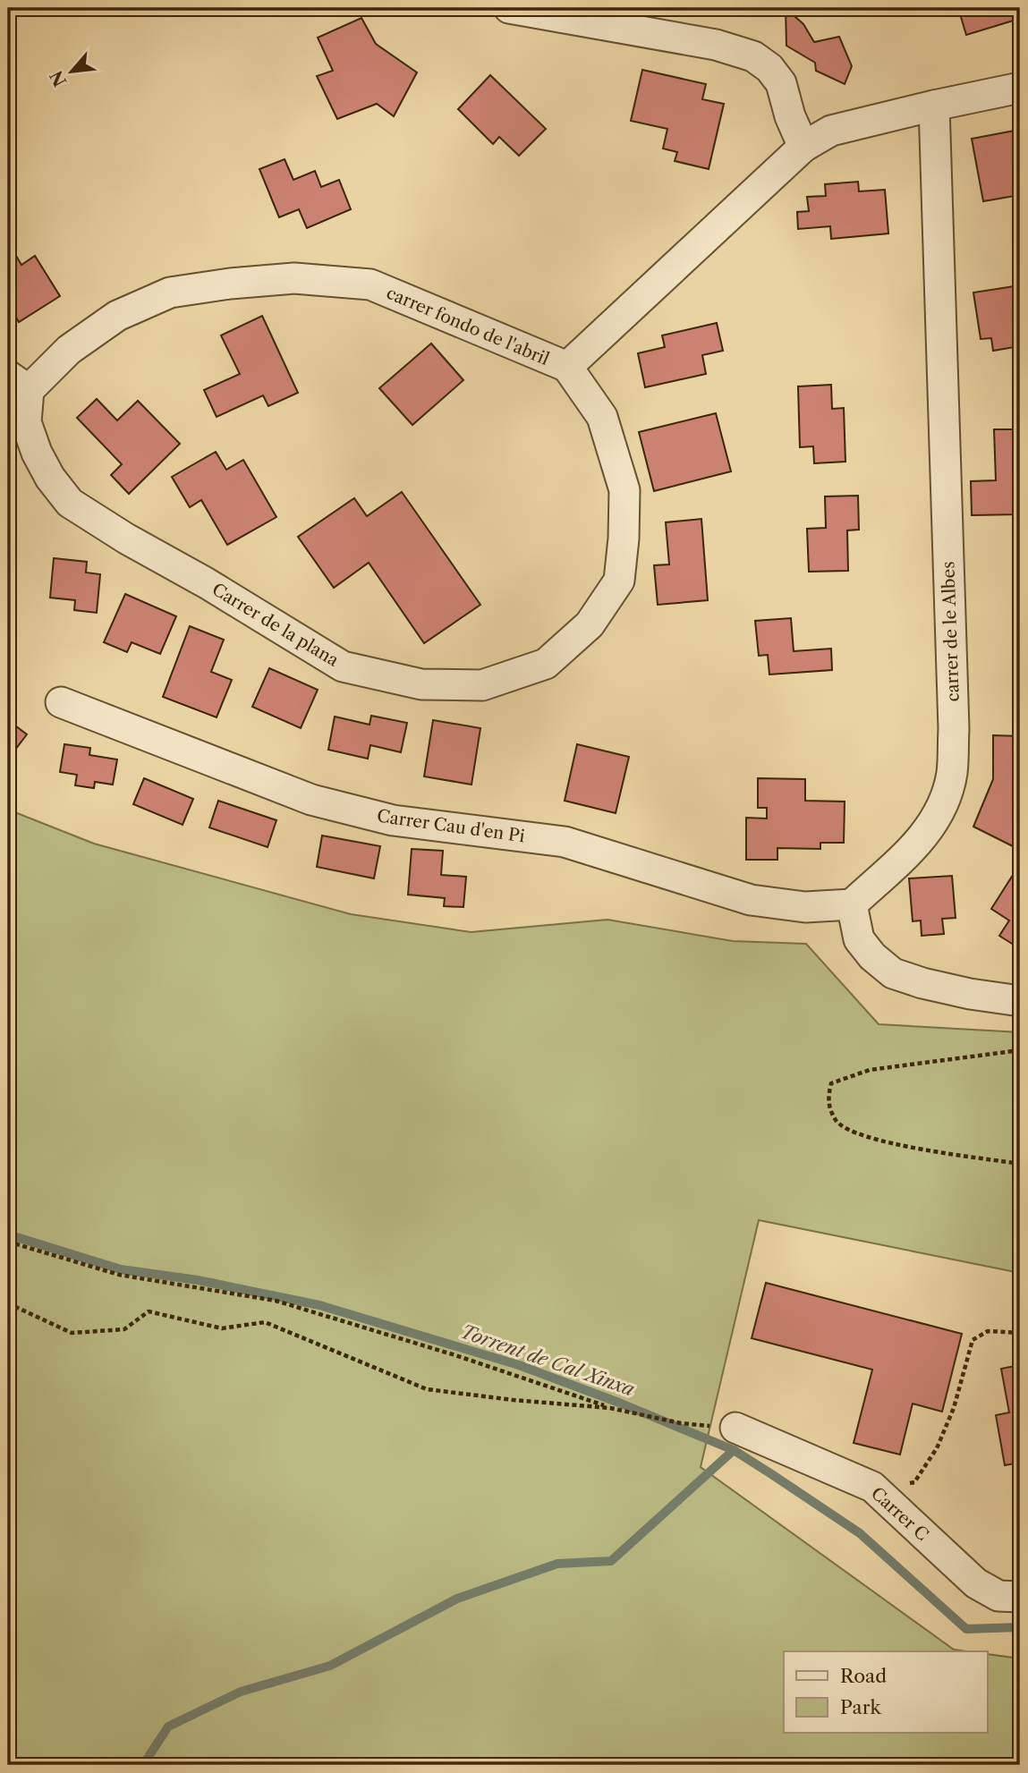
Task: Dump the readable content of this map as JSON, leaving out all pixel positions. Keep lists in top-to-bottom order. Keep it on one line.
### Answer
{"streets":{"street":["carrer fondo de l'abril","Carrer de la plana","carrer de le Albes","Carrer Cau d'en Pi","Carrer C"]},"crossings":[["carrer fondo de l'abril","Carrer de la plana"],["carrer fondo de l'abril","carrer de le Albes"],["carrer de le Albes","Carrer Cau d'en Pi"]],"water":["Torrent de Cal Xinxa"],"legend":["Road","Park"],"north":"bottom left"}
